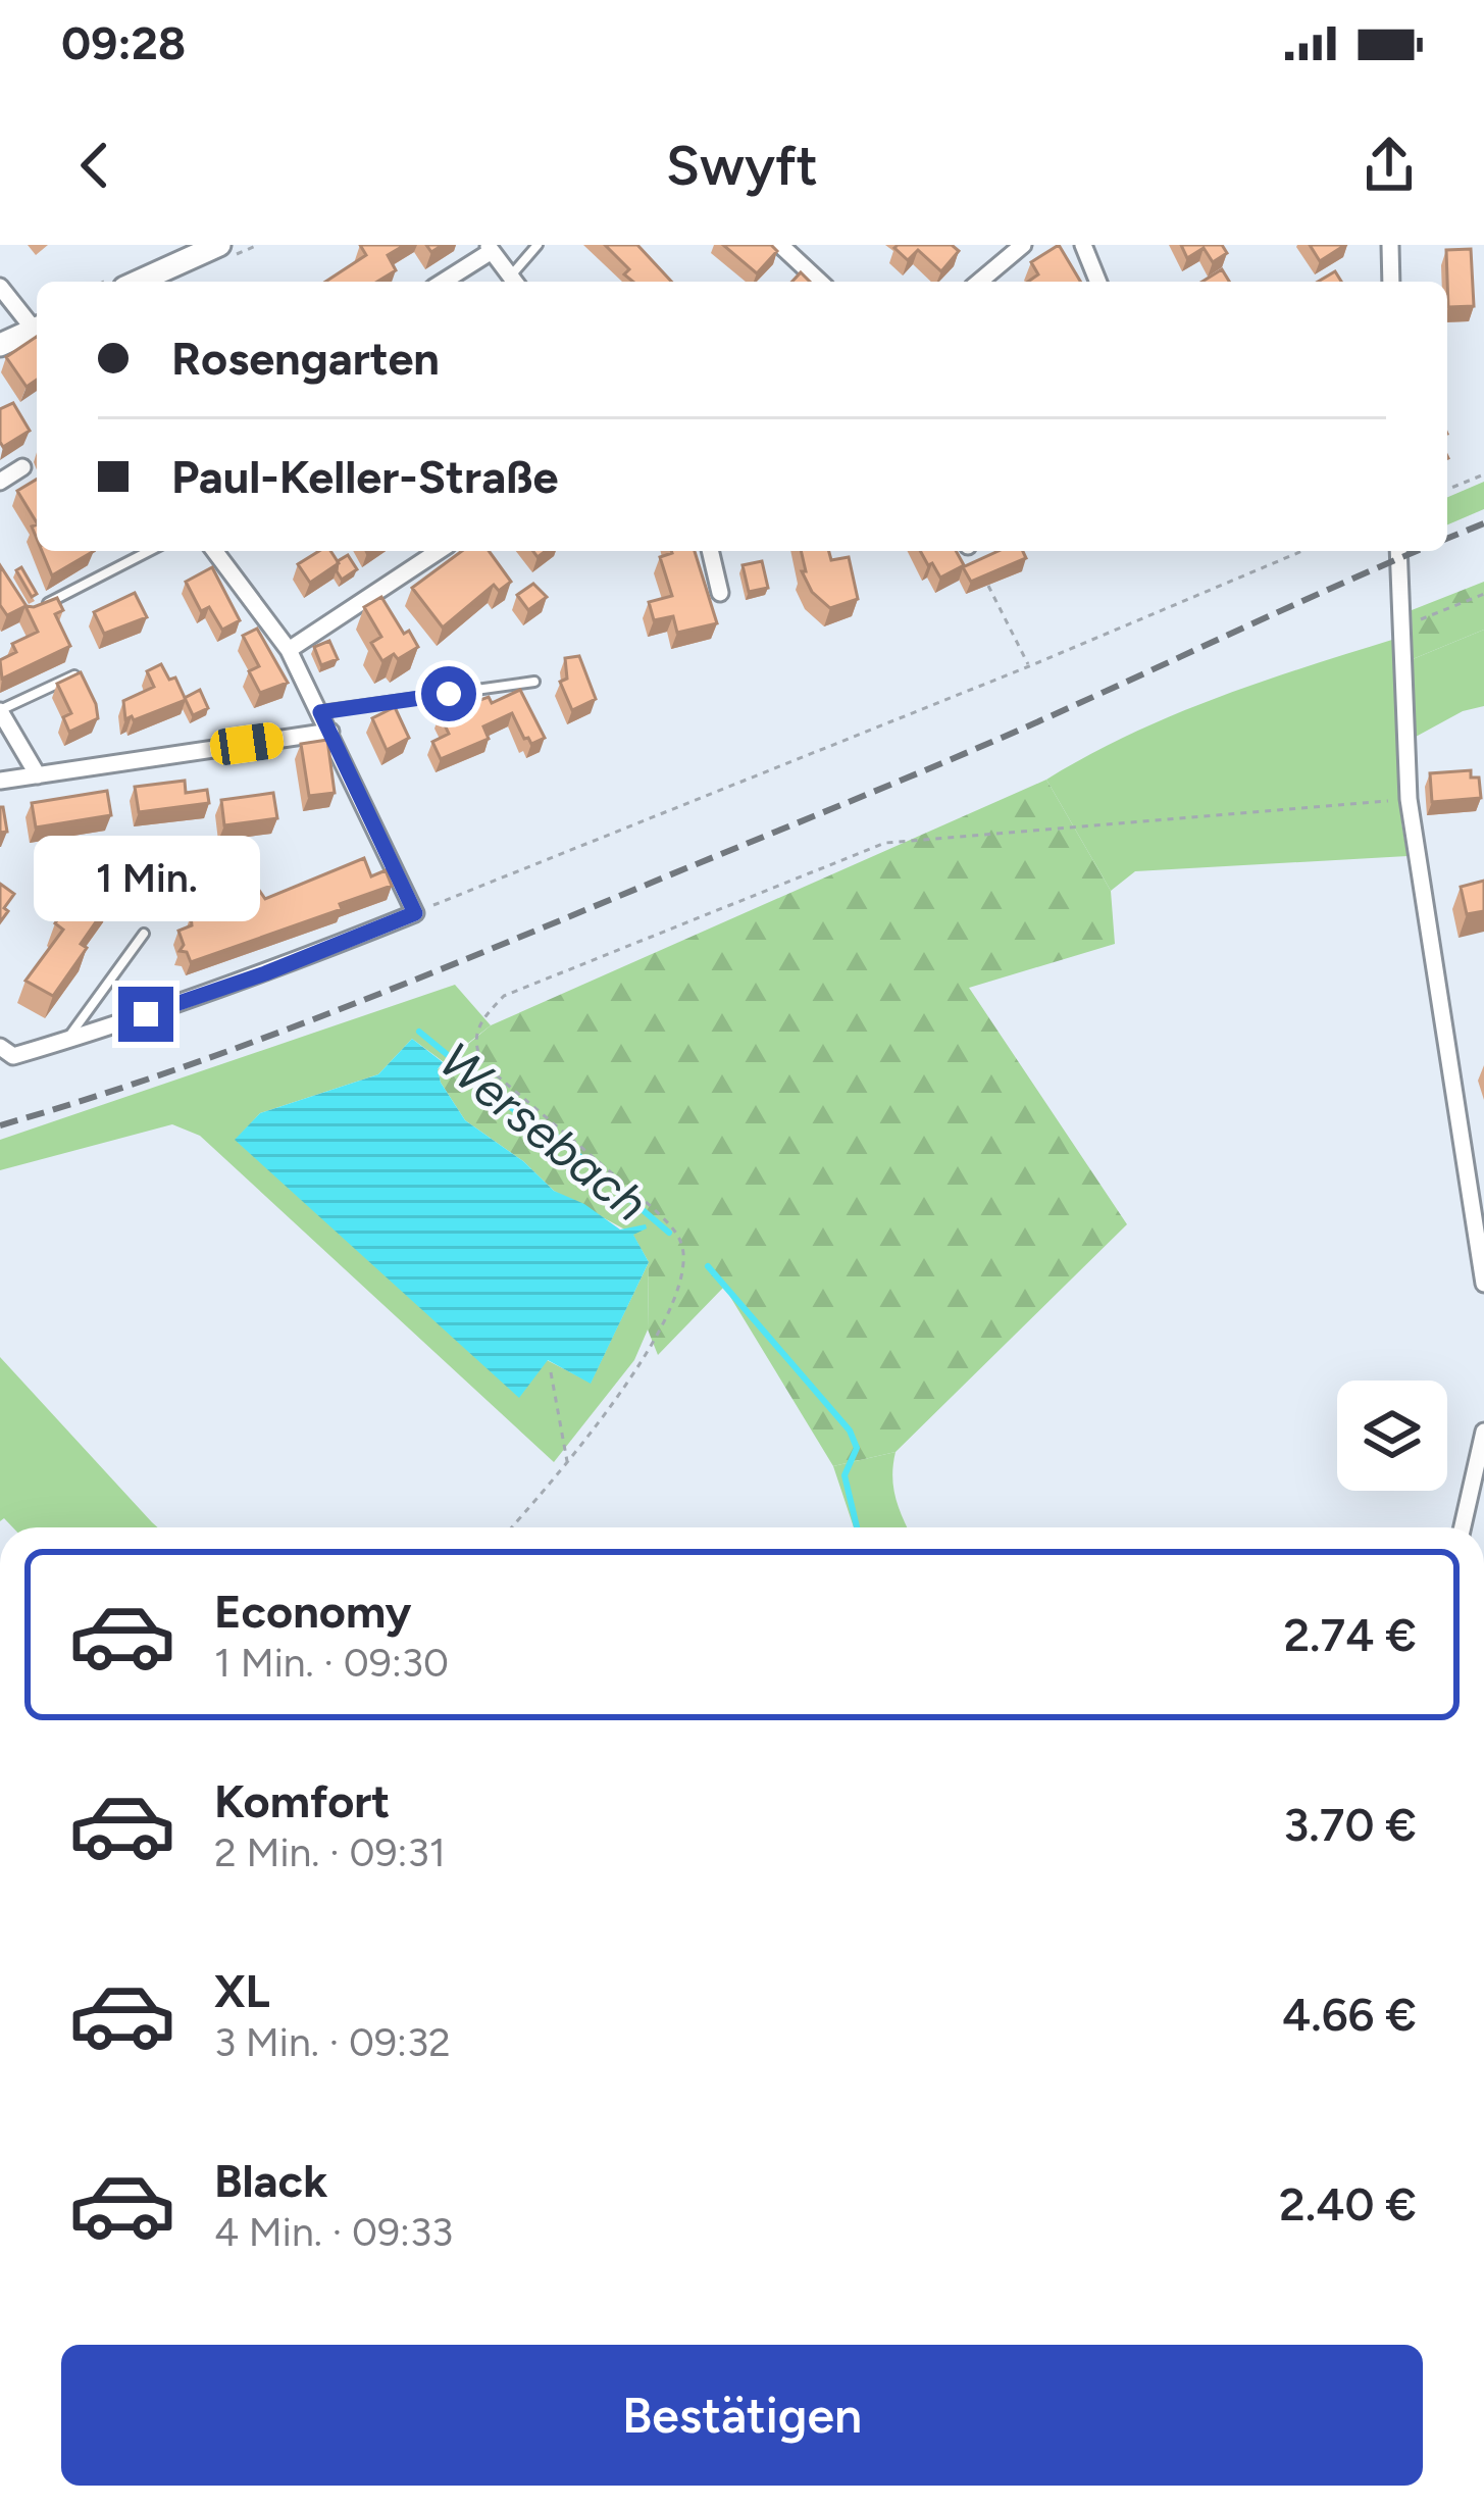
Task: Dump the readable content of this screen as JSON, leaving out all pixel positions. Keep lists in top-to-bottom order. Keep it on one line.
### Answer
{"water":["Wersebach"],"page":{"status":"09:28","header":"Swyft","banner":["Rosengarten","Paul-Keller-Straße"],"bubble":"1 Min.","list":[{"name":"Economy","note":"1 Min. · 09:30","value":"2.74 €"},{"name":"Komfort","note":"2 Min. · 09:31","value":"3.70 €"},{"name":"XL","note":"3 Min. · 09:32","value":"4.66 €"},{"name":"Black","note":"4 Min. · 09:33","value":"2.40 €"}],"buttons":"Bestätigen"}}
